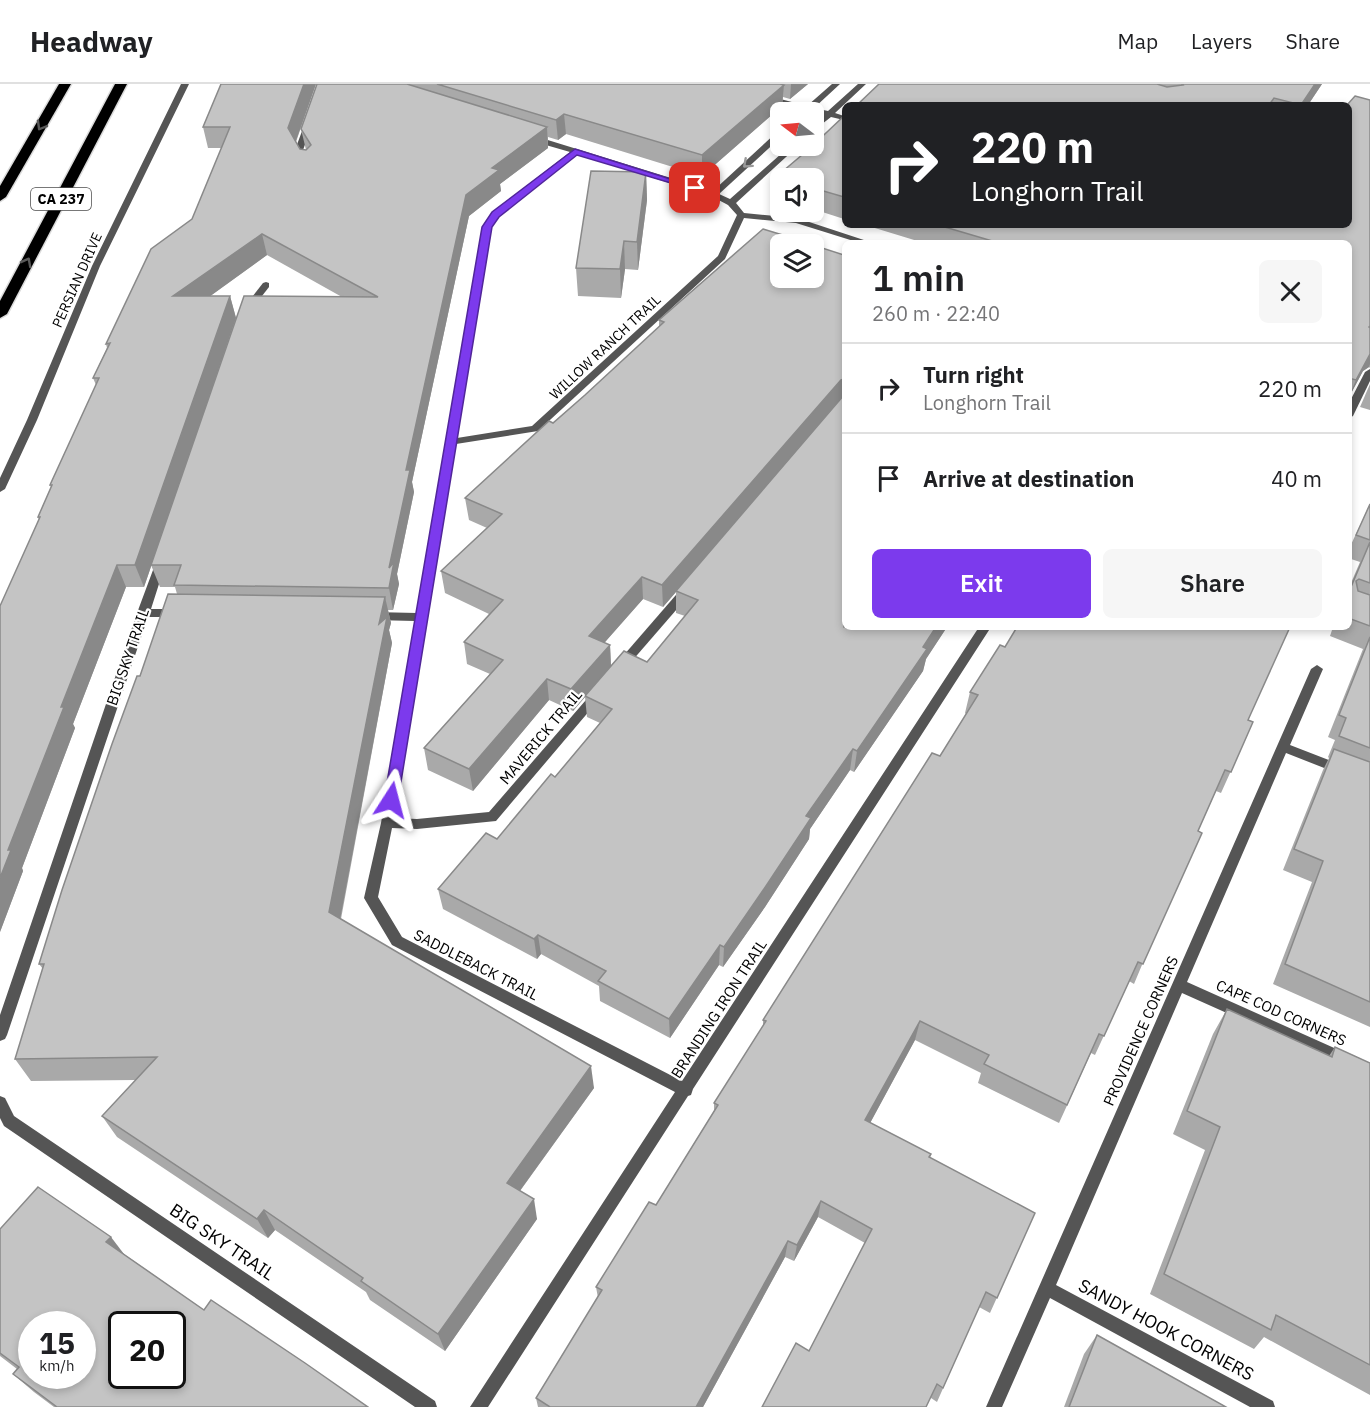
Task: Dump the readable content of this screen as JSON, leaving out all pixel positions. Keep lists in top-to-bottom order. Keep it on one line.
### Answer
{"streets":{"highway":["CA 237"],"street":["PERSIAN DRIVE","WILLOW RANCH TRAIL","BIG SKY TRAIL","MAVERICK TRAIL","SADDLEBACK TRAIL","BRANDING IRON TRAIL","CAPE COD CORNERS","PROVIDENCE CORNERS","SANDY HOOK CORNERS"]},"crossings":[["WILLOW RANCH TRAIL","SADDLEBACK TRAIL"],["MAVERICK TRAIL","SADDLEBACK TRAIL"],["SADDLEBACK TRAIL","BRANDING IRON TRAIL"],["CAPE COD CORNERS","PROVIDENCE CORNERS"],["PROVIDENCE CORNERS","SANDY HOOK CORNERS"]],"north":"left","page":{"header":"Headway","nav":["Map","Layers","Share"],"turn":["220 m","Longhorn Trail"],"heading":["1 min","260 m · 22:40"],"list":[{"name":"Turn right","note":"Longhorn Trail","value":"220 m"},{"name":"Arrive at destination","value":"40 m"}],"buttons":["Exit","Share"],"speed":"15 km/h","limit":"20"}}
